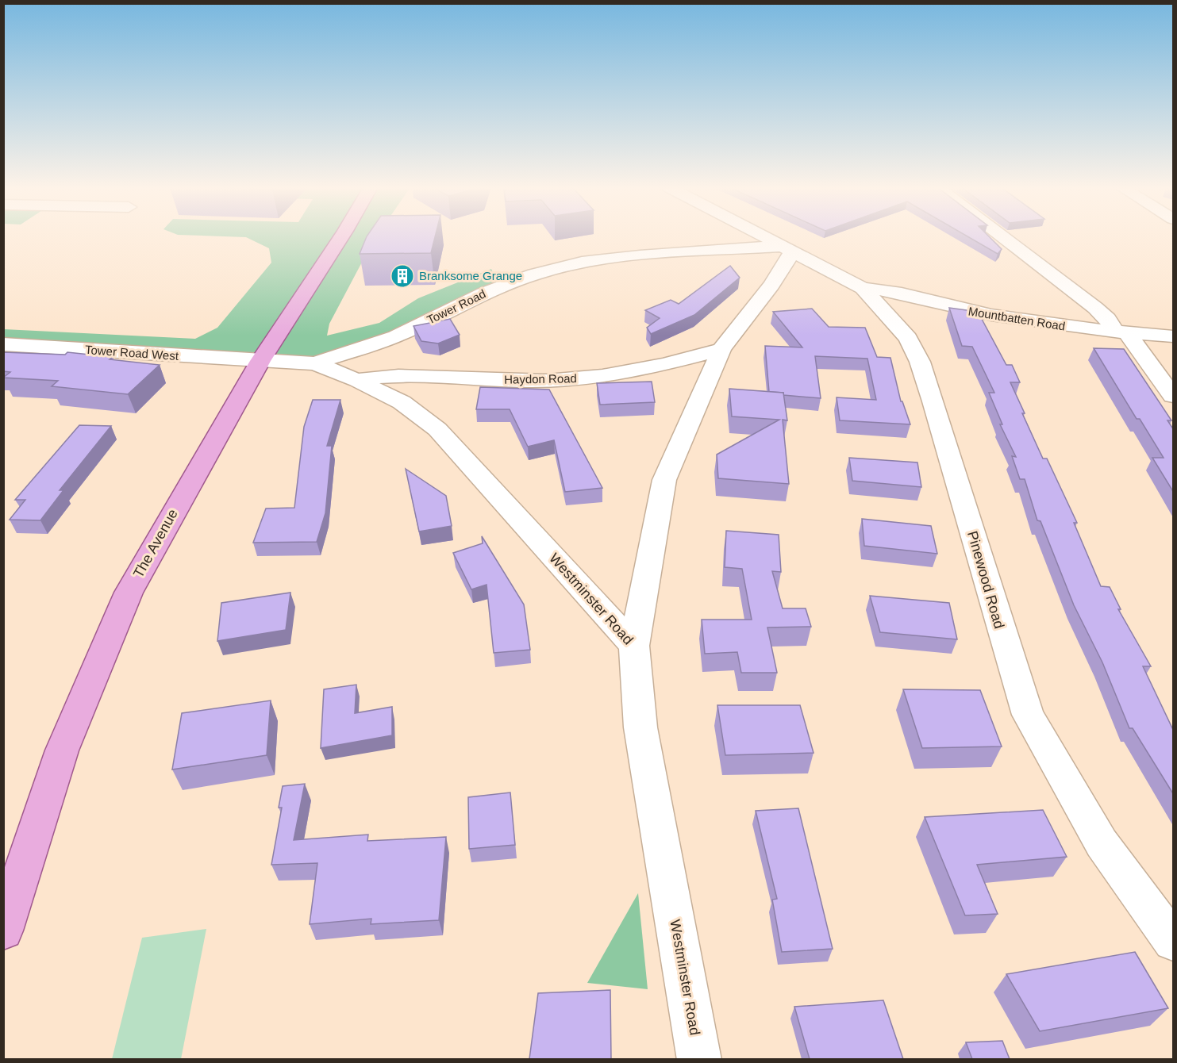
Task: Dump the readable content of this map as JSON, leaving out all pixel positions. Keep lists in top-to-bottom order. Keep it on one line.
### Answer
{"streets":{"main road":["The Avenue"],"street":["Tower Road","Mountbatten Road","Tower Road West","Haydon Road","Pinewood Road","Westminster Road"]},"crossings":[["Tower Road","Pinewood Road"],["Tower Road","Westminster Road"],["Mountbatten Road","Pinewood Road"],["Tower Road West","The Avenue"],["Haydon Road","Westminster Road"]],"places":{"building":["Branksome Grange"]}}
